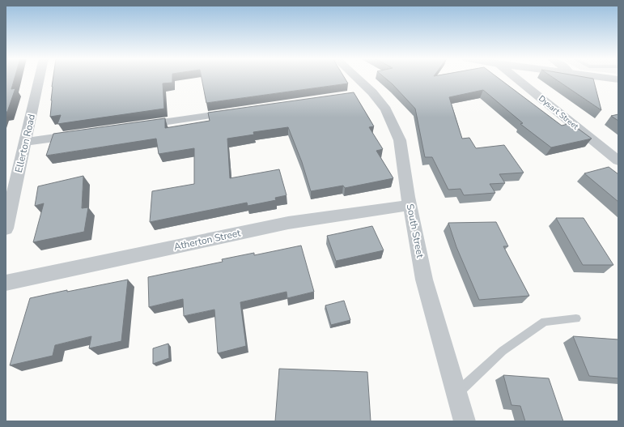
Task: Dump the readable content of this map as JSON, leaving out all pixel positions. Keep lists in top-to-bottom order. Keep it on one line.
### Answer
{"streets":{"street":["Dysart Street","Ellerton Road","South Street","Atherton Street"]},"crossings":[["South Street","Atherton Street"]]}
